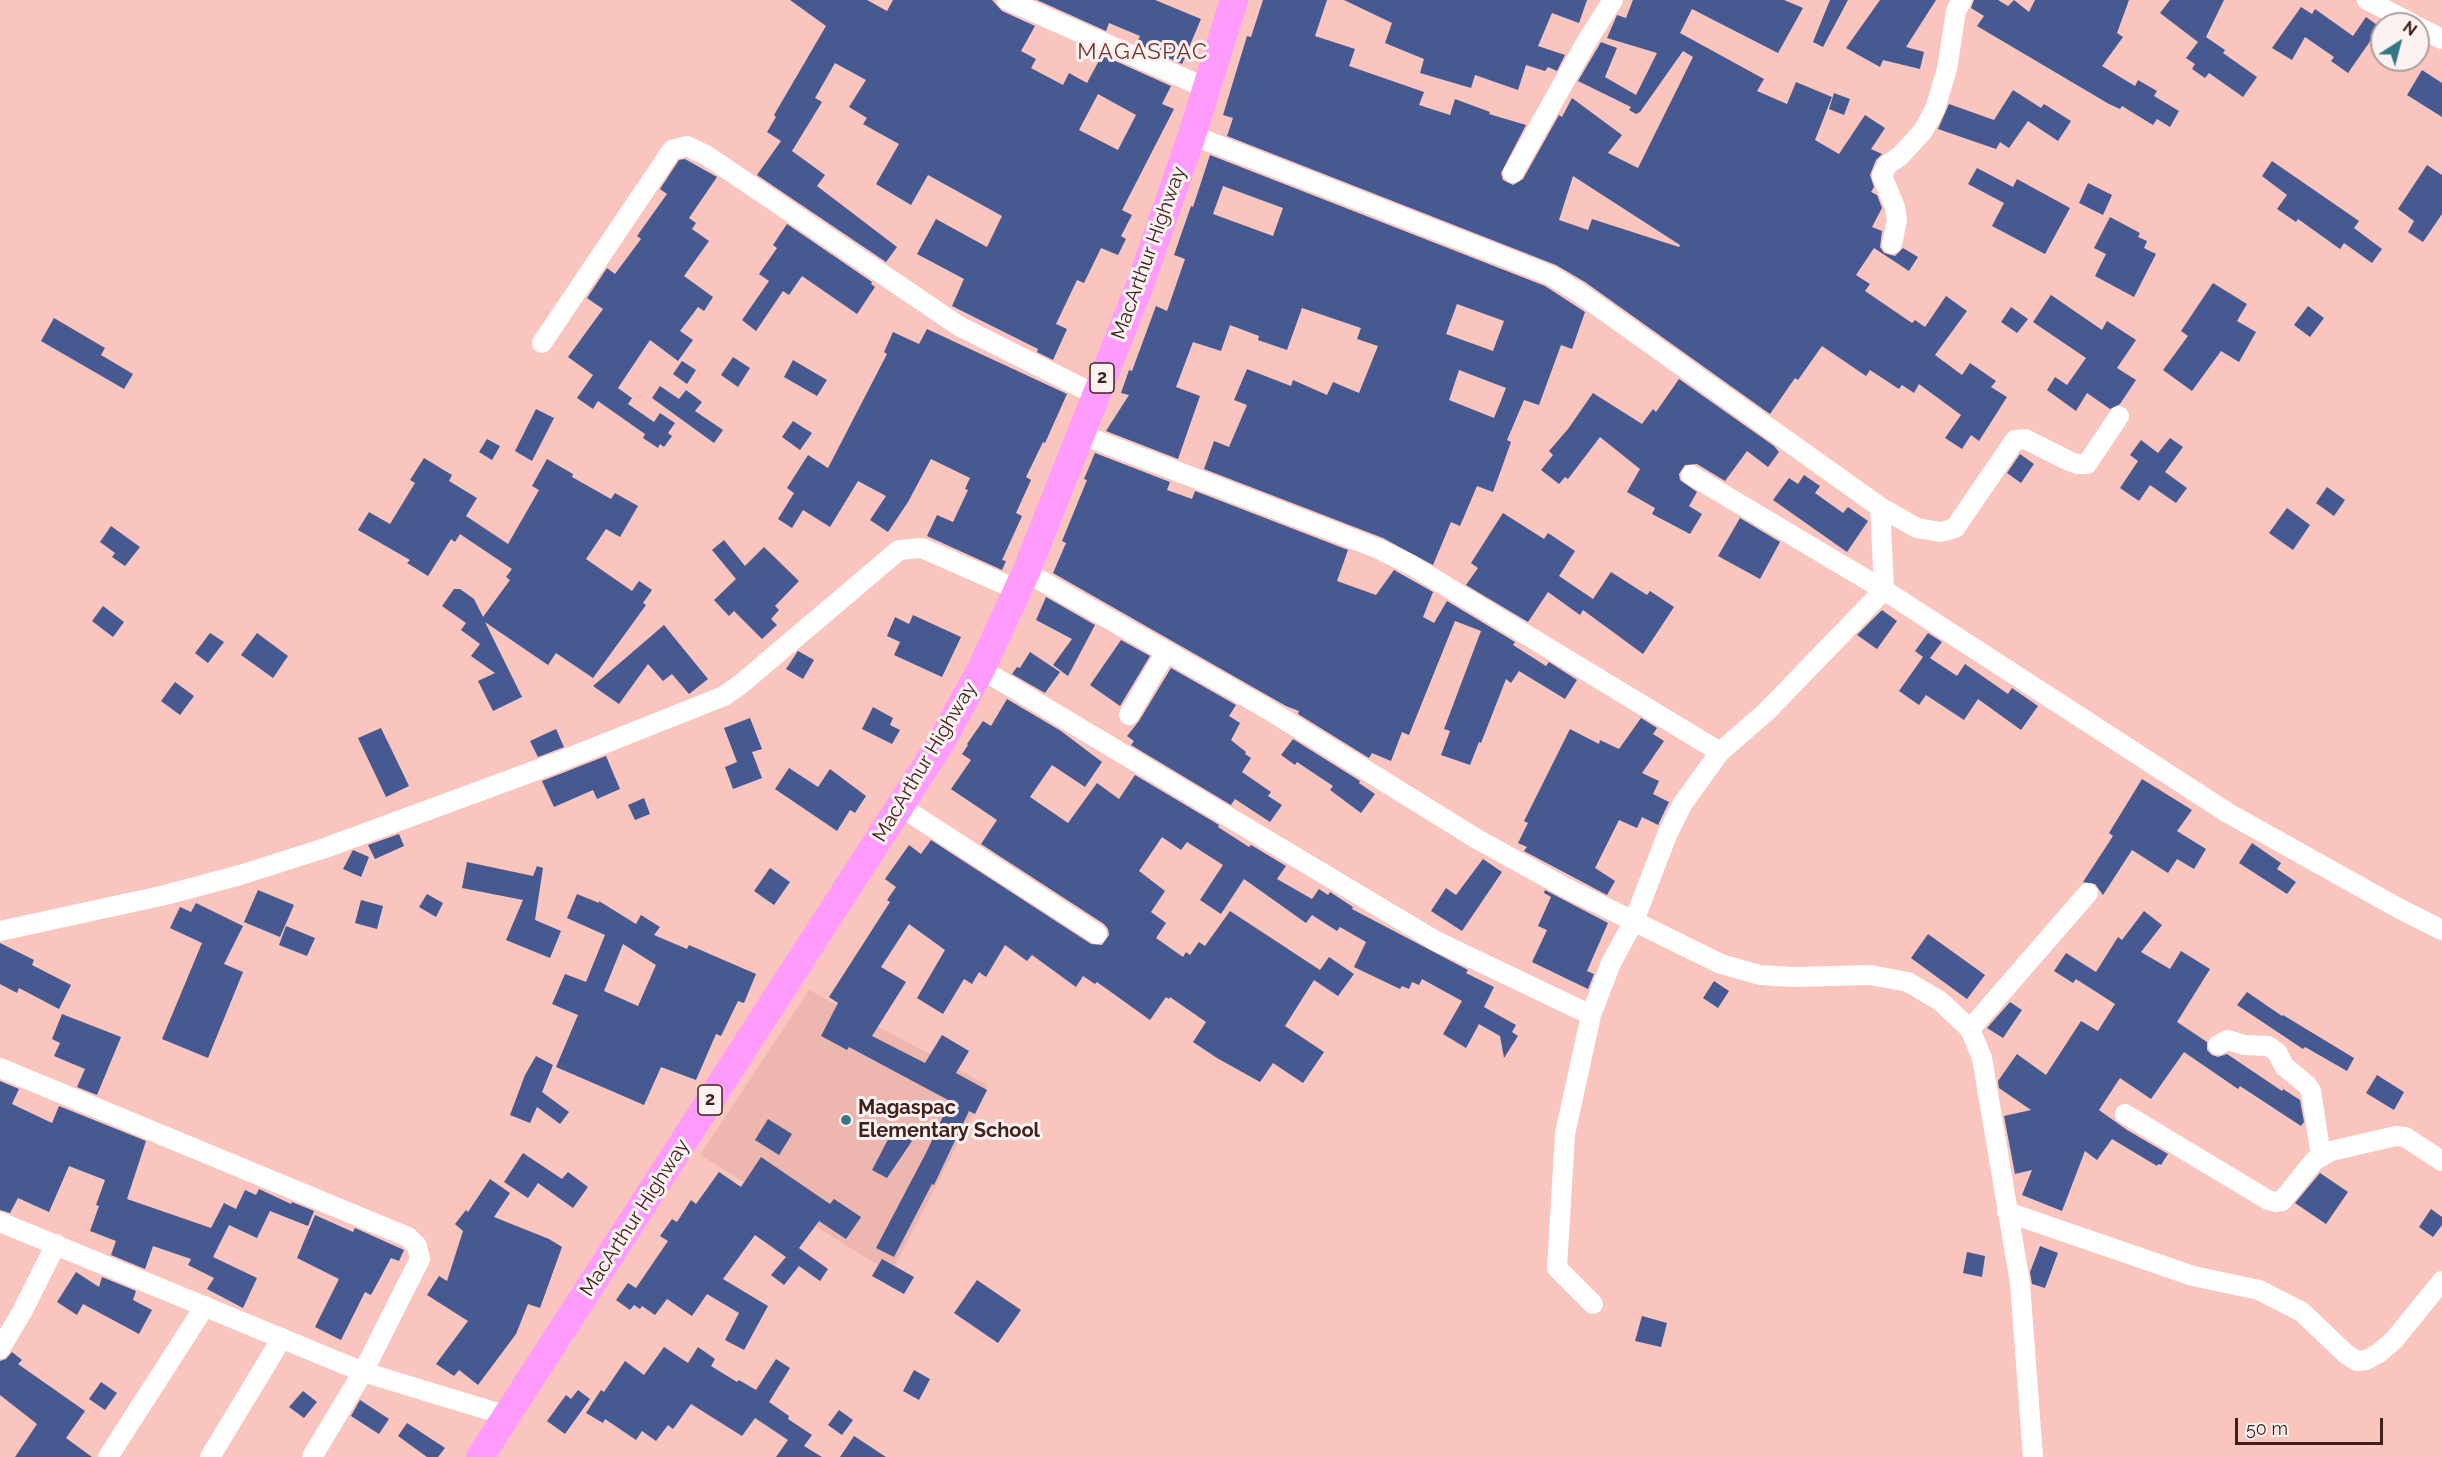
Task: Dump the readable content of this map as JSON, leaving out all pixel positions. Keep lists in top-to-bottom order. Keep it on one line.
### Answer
{"streets":{"highway":["MacArthur Highway","2"]},"districts":["MAGASPAC"],"places":["Magaspac Elementary School"],"scale_bar":"50 m","north":"top right"}
